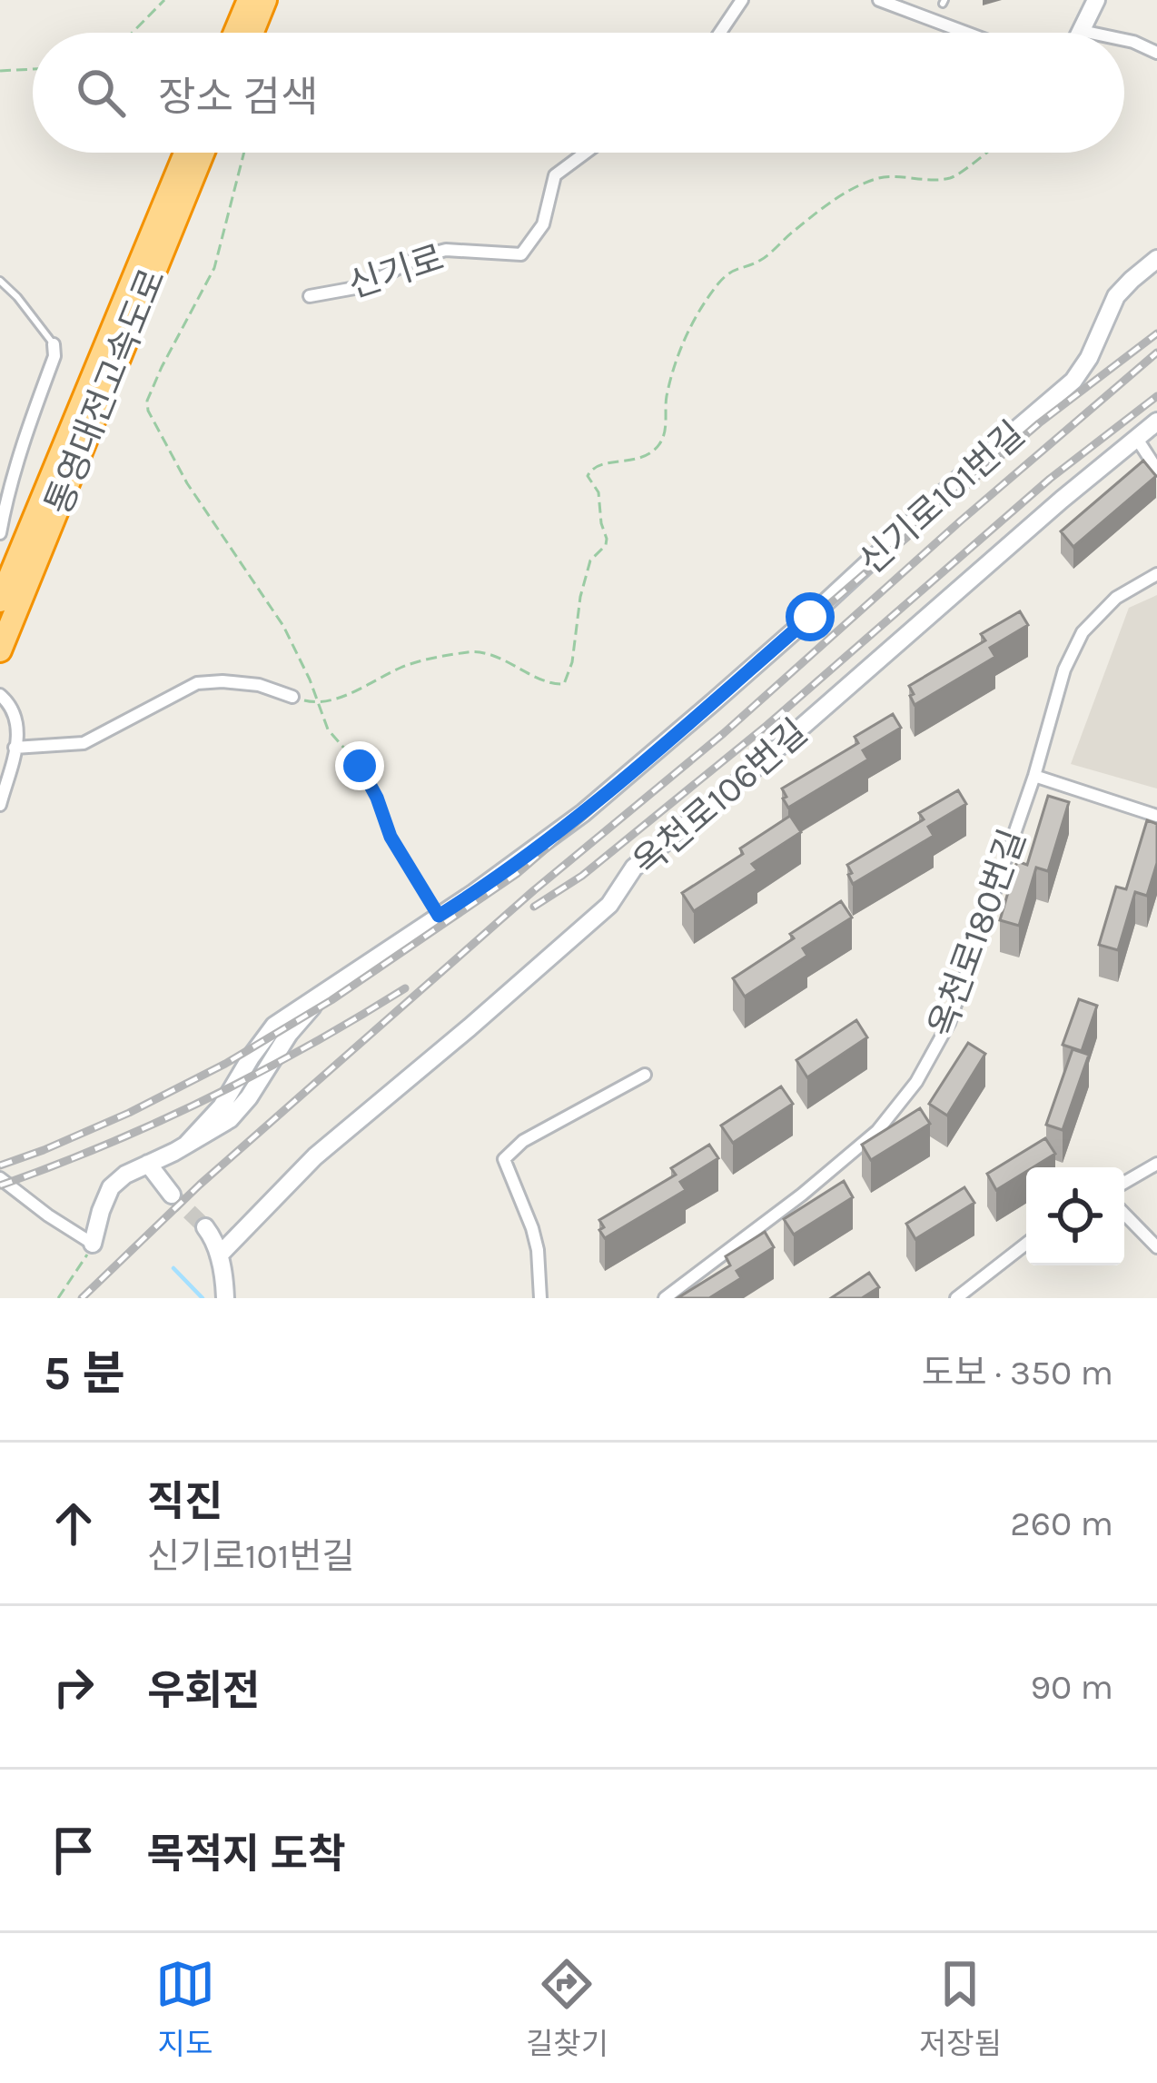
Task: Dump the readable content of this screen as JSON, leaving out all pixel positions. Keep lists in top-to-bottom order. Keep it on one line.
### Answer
{"streets":{"highway":["통영대전고속도로"],"street":["신기로","신기로101번길","옥천로106번길","옥천로180번길"]},"page":{"search":"장소 검색","heading":["5 분","도보 · 350 m"],"list":[["직진","신기로101번길","260 m"],["우회전","90 m"],"목적지 도착"],"nav":["지도","길찾기","저장됨"]}}
